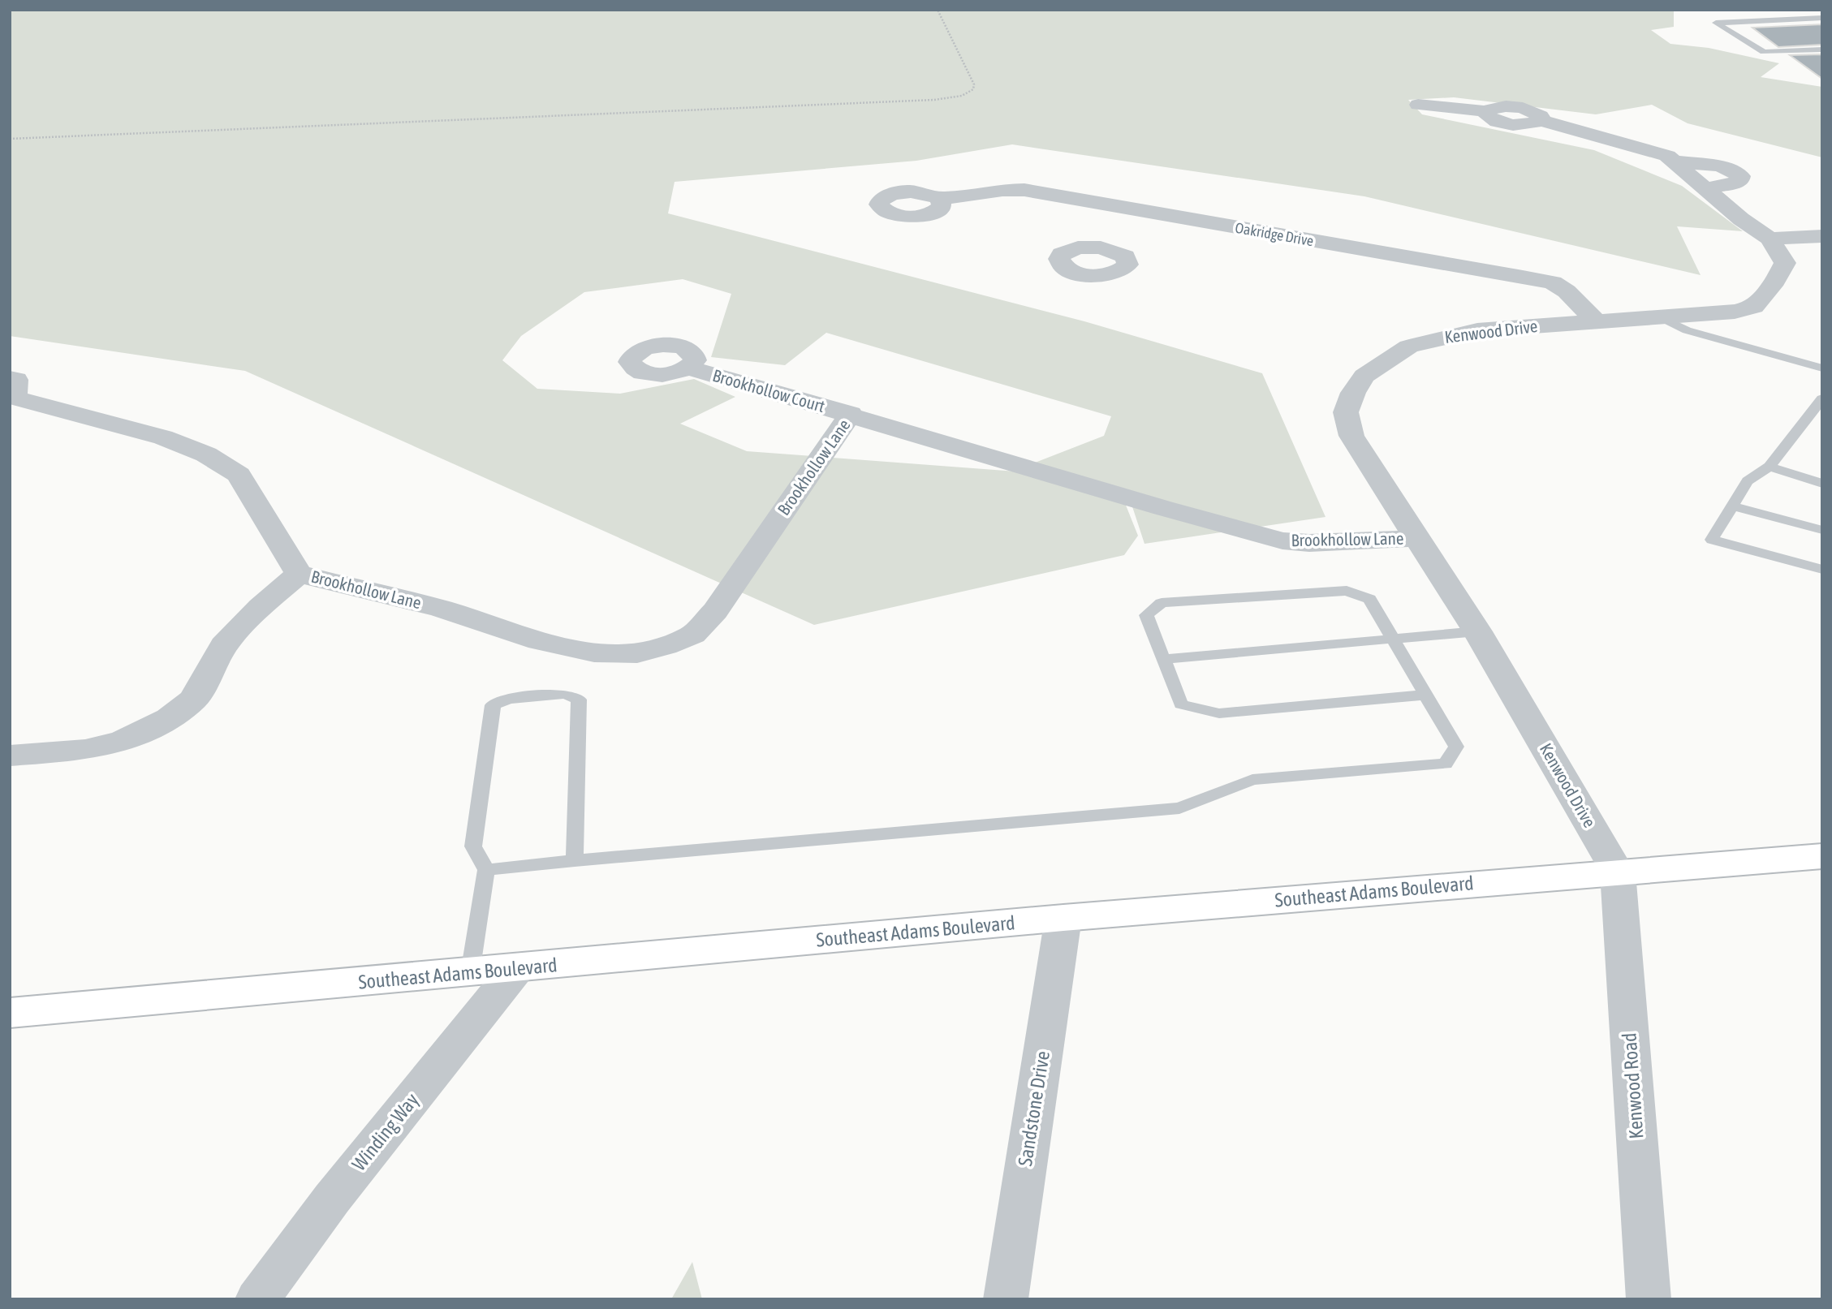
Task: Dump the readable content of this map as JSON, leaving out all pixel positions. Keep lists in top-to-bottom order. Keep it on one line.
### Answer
{"streets":{"main road":["Southeast Adams Boulevard"],"street":["Oakridge Drive","Kenwood Drive","Brookhollow Court","Brookhollow Lane","Kenwood Road","Sandstone Drive","Winding Way"]},"crossings":[["Oakridge Drive","Kenwood Drive"],["Kenwood Drive","Brookhollow Lane"],["Kenwood Drive","Southeast Adams Boulevard"],["Kenwood Drive","Kenwood Road"],["Brookhollow Court","Brookhollow Lane"],["Southeast Adams Boulevard","Kenwood Road"],["Southeast Adams Boulevard","Sandstone Drive"],["Southeast Adams Boulevard","Winding Way"]]}
